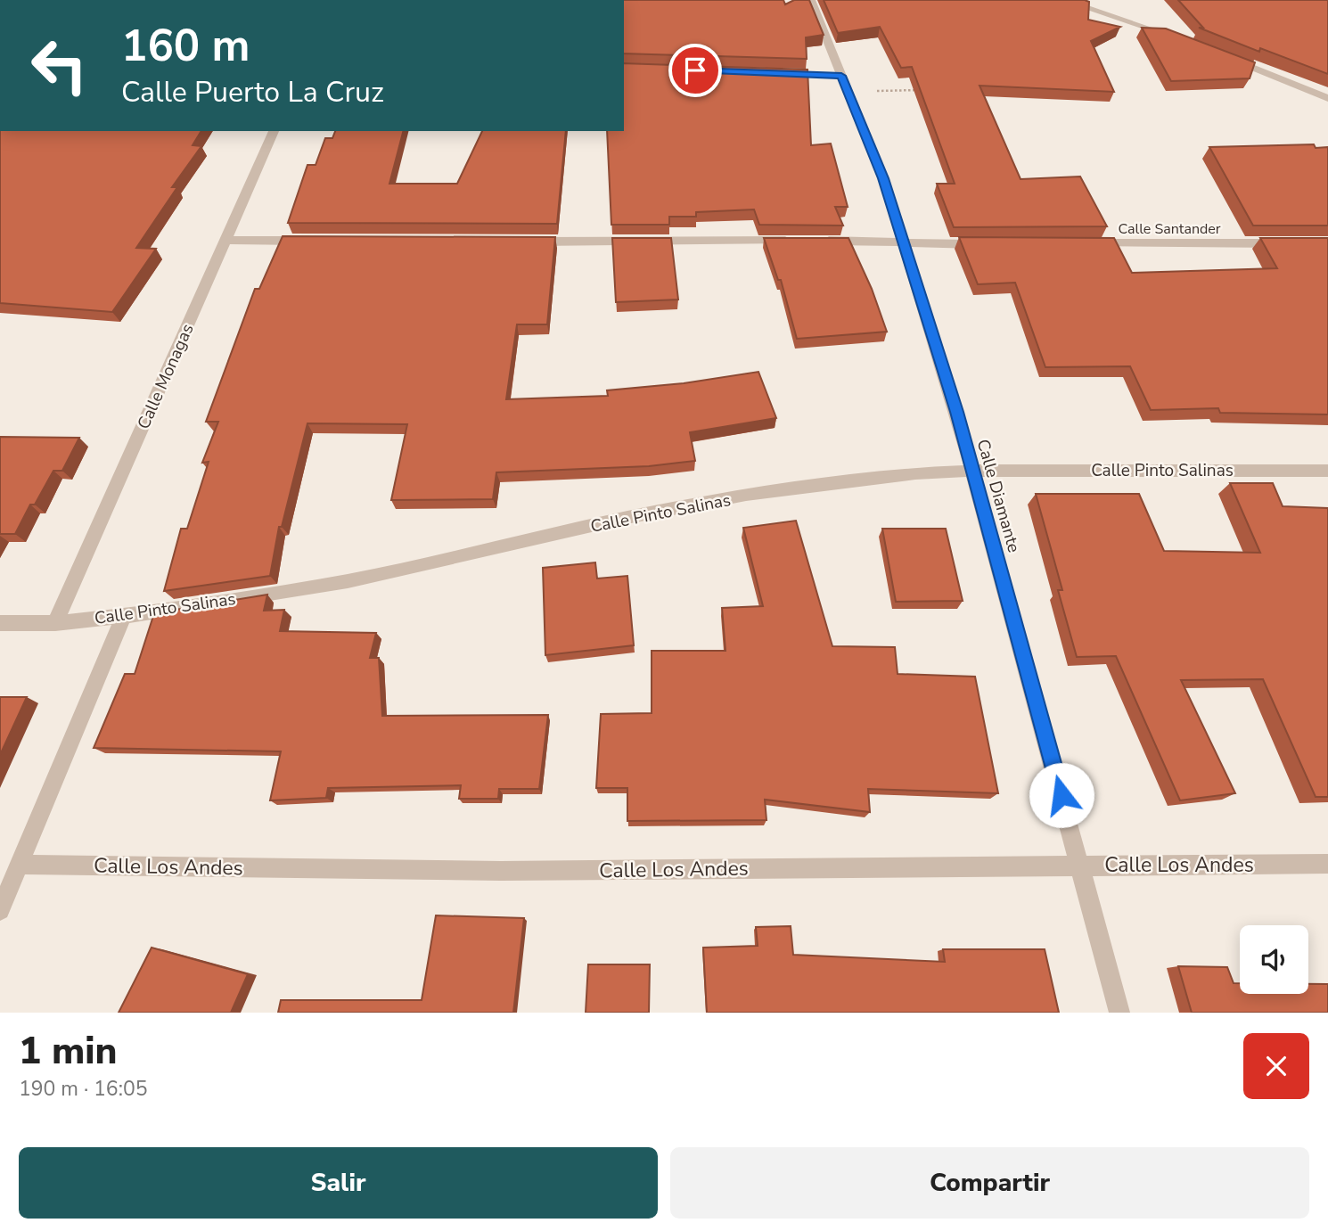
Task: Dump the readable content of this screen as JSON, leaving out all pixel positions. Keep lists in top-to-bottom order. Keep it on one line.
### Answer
{"streets":{"street":["Calle Santander","Calle Monagas","Calle Pinto Salinas","Calle Diamante","Calle Los Andes"]},"crossings":[["Calle Monagas","Calle Pinto Salinas"],["Calle Pinto Salinas","Calle Diamante"],["Calle Diamante","Calle Los Andes"]],"page":{"turn":["160 m","Calle Puerto La Cruz"],"heading":["1 min","190 m · 16:05"],"buttons":["Salir","Compartir"]}}
